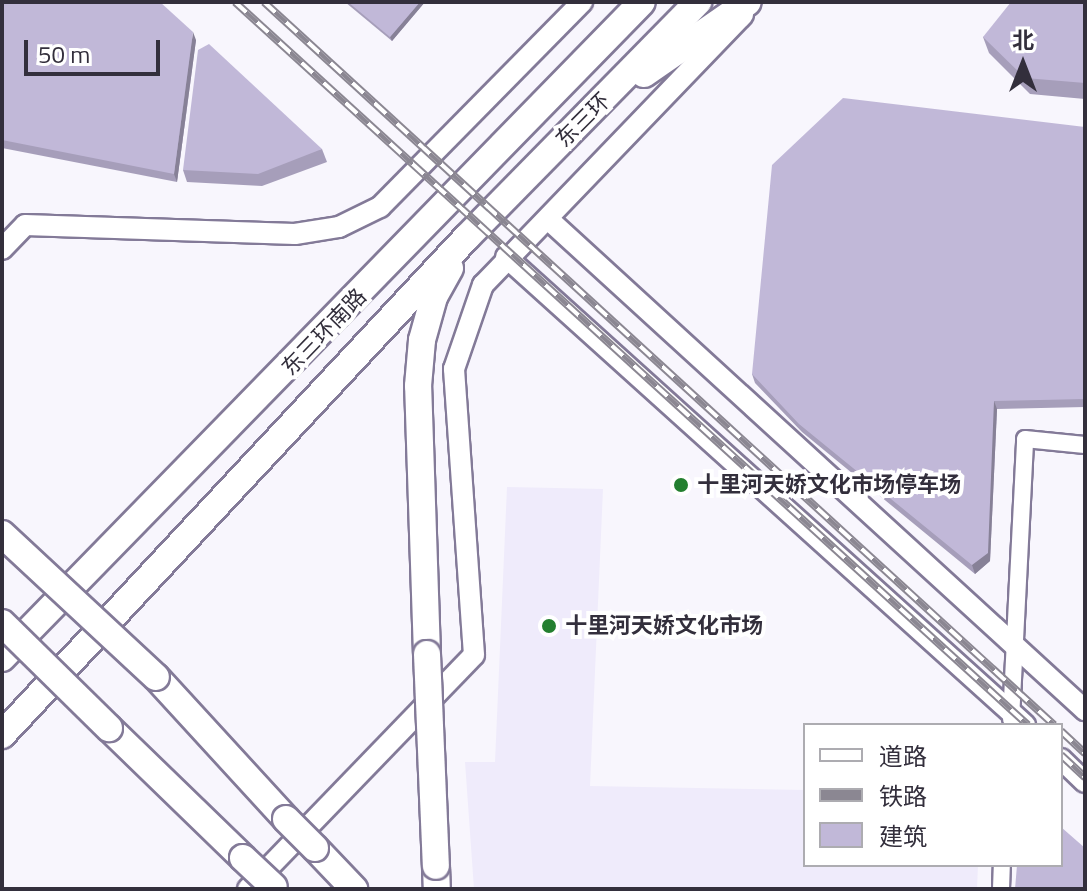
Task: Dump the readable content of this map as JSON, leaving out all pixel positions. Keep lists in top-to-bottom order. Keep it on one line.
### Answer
{"streets":{"highway":["东三环","东三环南路"]},"crossings":[["东三环","东三环南路"]],"places":["十里河天娇文化市场停车场","十里河天娇文化市场"],"legend":["道路","铁路","建筑"],"scale_bar":"50 m","north":"top"}
